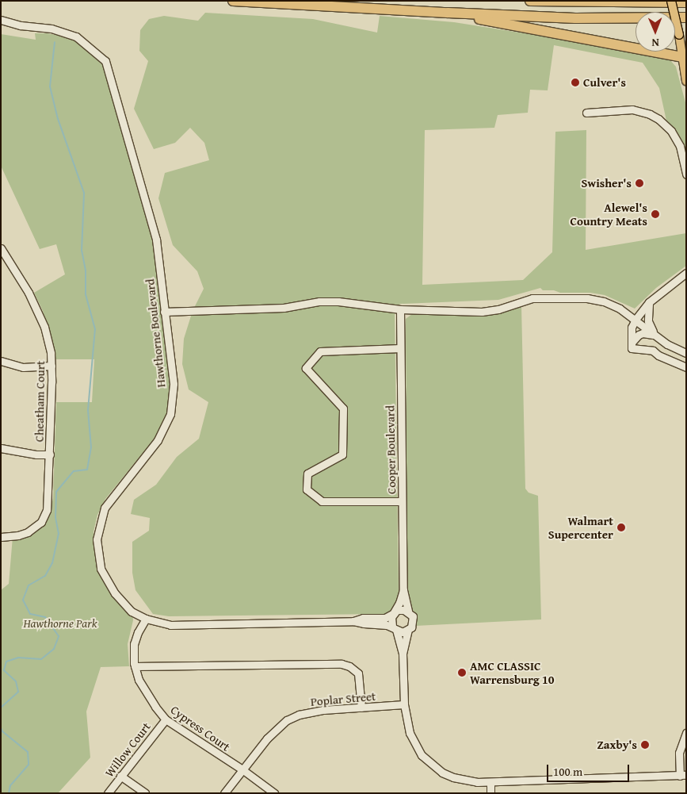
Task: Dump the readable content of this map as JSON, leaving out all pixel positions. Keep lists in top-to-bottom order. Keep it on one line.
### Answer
{"streets":{"street":["Hawthorne Boulevard","Cheatham Court","Cooper Boulevard","Poplar Street","Cypress Court","Willow Court"]},"crossings":[["Hawthorne Boulevard","Cooper Boulevard"],["Hawthorne Boulevard","Cypress Court"],["Poplar Street","Cypress Court"],["Cypress Court","Willow Court"]],"parks":["Hawthorne Park"],"places":["Culver's","Swisher's","Alewel's Country Meats","Walmart Supercenter","AMC CLASSIC Warrensburg 10","Zaxby's"],"scale_bar":"100 m","north":"bottom"}
